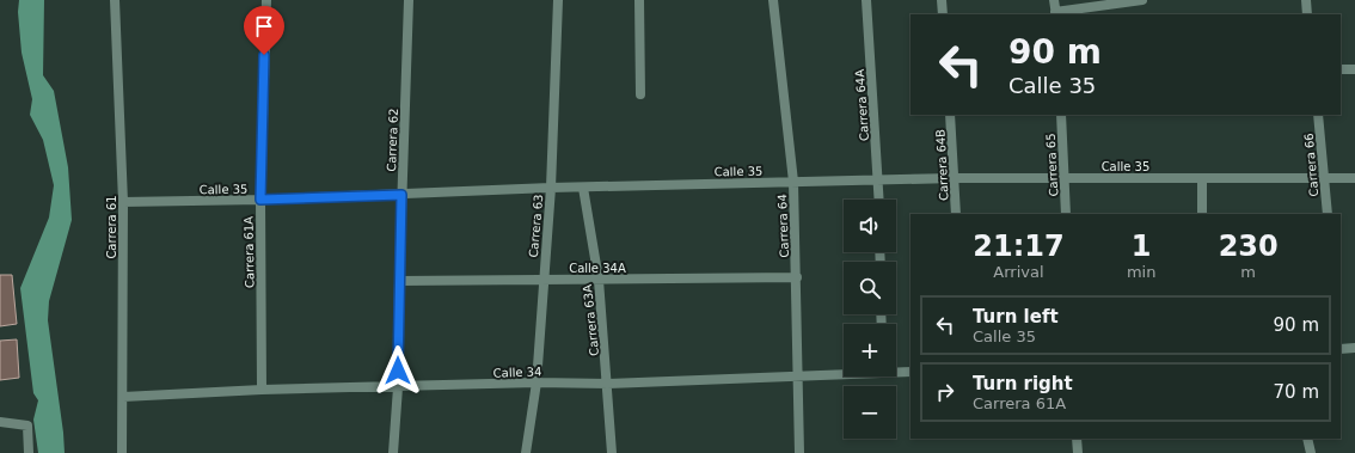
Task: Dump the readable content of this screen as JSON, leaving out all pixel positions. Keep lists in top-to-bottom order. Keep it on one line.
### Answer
{"streets":{"street":["Carrera 64A","Carrera 62","Carrera 64B","Carrera 65","Carrera 66","Calle 35","Carrera 63","Carrera 64","Carrera 61","Carrera 61A","Calle 34A","Carrera 63A","Calle 34"]},"crossings":[["Carrera 64A","Calle 35"],["Carrera 62","Calle 35"],["Carrera 62","Calle 34A"],["Carrera 62","Calle 34"],["Carrera 64B","Calle 35"],["Carrera 65","Calle 35"],["Carrera 66","Calle 35"],["Calle 35","Carrera 63"],["Calle 35","Carrera 64"],["Calle 35","Carrera 61"],["Calle 35","Carrera 61A"],["Calle 35","Carrera 63A"],["Carrera 63","Calle 34A"],["Carrera 63","Calle 34"],["Carrera 64","Calle 34A"],["Carrera 64","Calle 34"],["Carrera 61","Calle 34"],["Carrera 61A","Calle 34"],["Calle 34A","Carrera 63A"],["Carrera 63A","Calle 34"]],"page":{"turn":["90 m","Calle 35"],"map_buttons":["+","−"],"eta":["21:17","Arrival","1","min","230","m"],"list":[{"name":"Turn left","note":"Calle 35","value":"90 m"},{"name":"Turn right","note":"Carrera 61A","value":"70 m"}]}}
